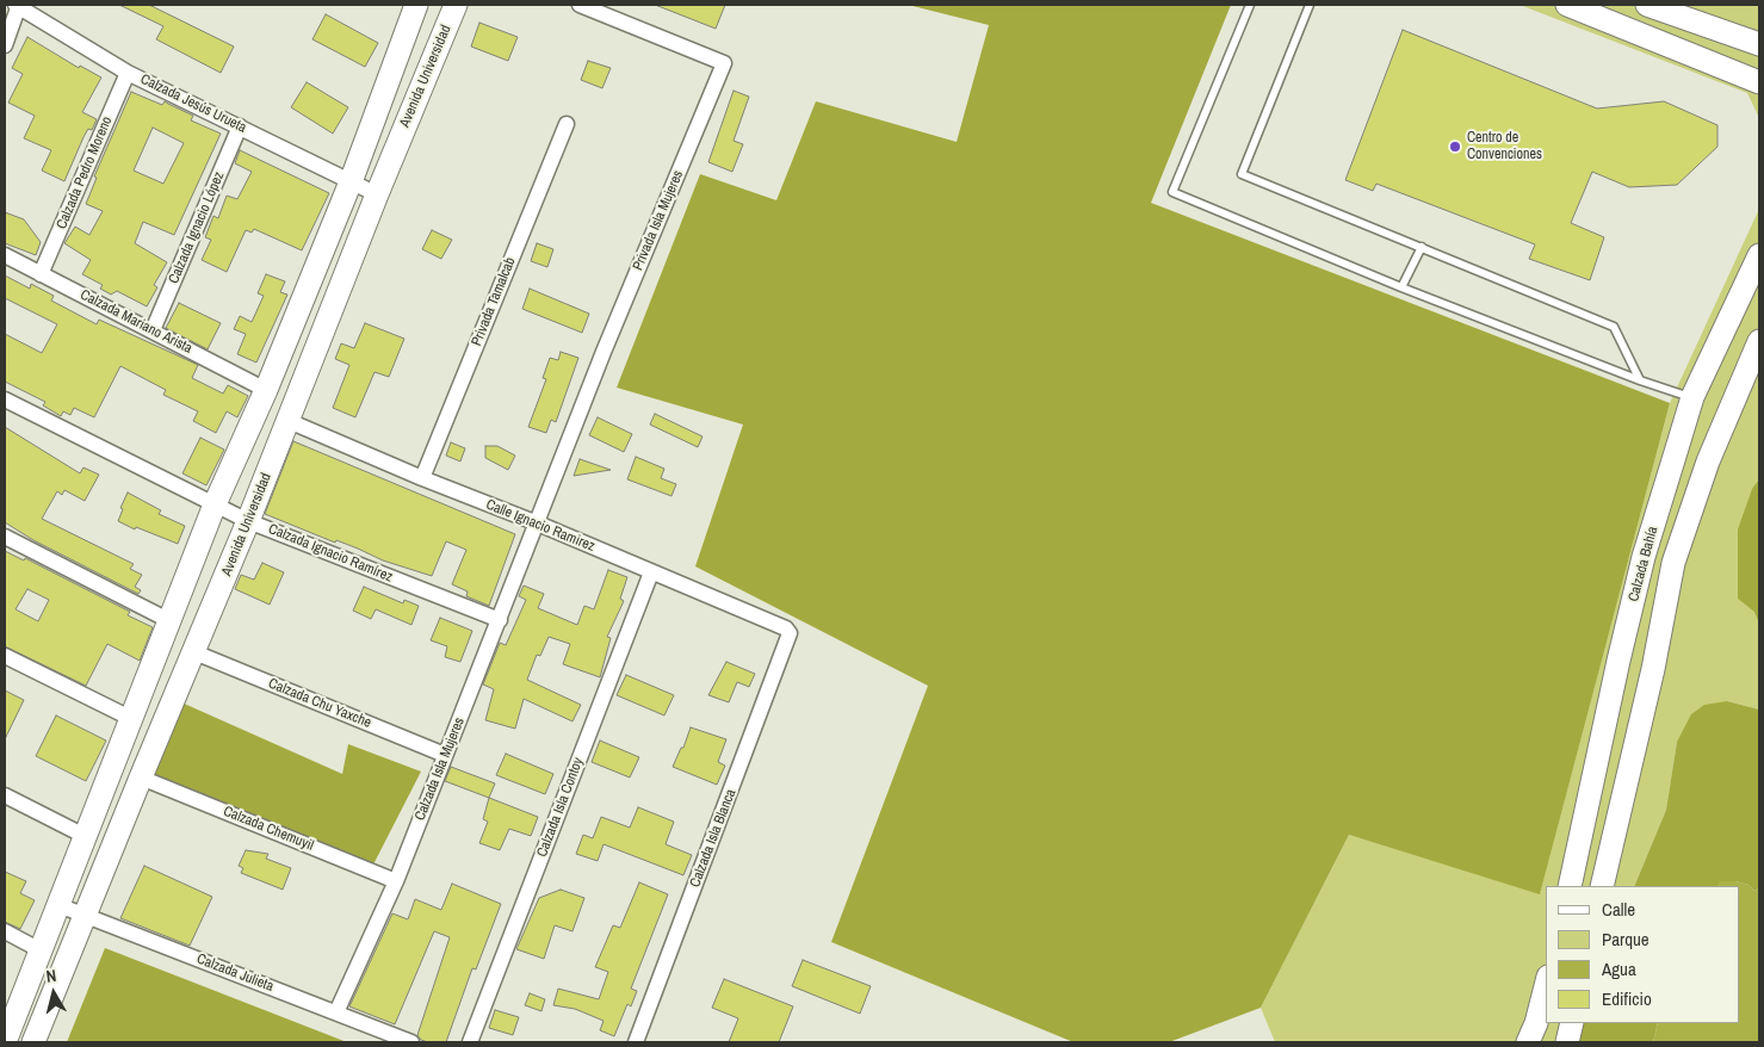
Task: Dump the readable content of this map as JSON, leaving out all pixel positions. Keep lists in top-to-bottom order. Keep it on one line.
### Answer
{"streets":{"main road":["Avenida Universidad","Calzada Bahía"],"street":["Calzada Jesús Urueta","Calzada Pedro Moreno","Privada Isla Mujeres","Calzada Ignacio López","Privada Tamalcab","Calzada Mariano Arista","Calle Ignacio Ramirez","Calzada Ignacio Ramírez","Calzada Chu Yaxche","Calzada Isla Mujeres","Calzada Isla Contoy","Calzada Chemuyil","Calzada Isla Blanca","Calzada Julieta"]},"crossings":[["Avenida Universidad","Calzada Jesús Urueta"],["Avenida Universidad","Calle Ignacio Ramirez"],["Avenida Universidad","Calzada Ignacio Ramírez"],["Avenida Universidad","Calzada Chu Yaxche"],["Avenida Universidad","Calzada Chemuyil"],["Avenida Universidad","Calzada Julieta"],["Calzada Jesús Urueta","Calzada Pedro Moreno"],["Calzada Jesús Urueta","Calzada Ignacio López"],["Calzada Pedro Moreno","Calzada Mariano Arista"],["Privada Isla Mujeres","Calle Ignacio Ramirez"],["Privada Isla Mujeres","Calzada Isla Mujeres"],["Calzada Ignacio López","Calzada Mariano Arista"],["Privada Tamalcab","Calle Ignacio Ramirez"],["Calle Ignacio Ramirez","Calzada Isla Mujeres"],["Calle Ignacio Ramirez","Calzada Isla Contoy"],["Calle Ignacio Ramirez","Calzada Isla Blanca"],["Calzada Ignacio Ramírez","Calzada Isla Mujeres"],["Calzada Chu Yaxche","Calzada Isla Mujeres"],["Calzada Isla Mujeres","Calzada Chemuyil"],["Calzada Isla Mujeres","Calzada Julieta"]],"places":["Centro de Convenciones"],"legend":["Calle","Parque","Agua","Edificio"],"north":"top"}
